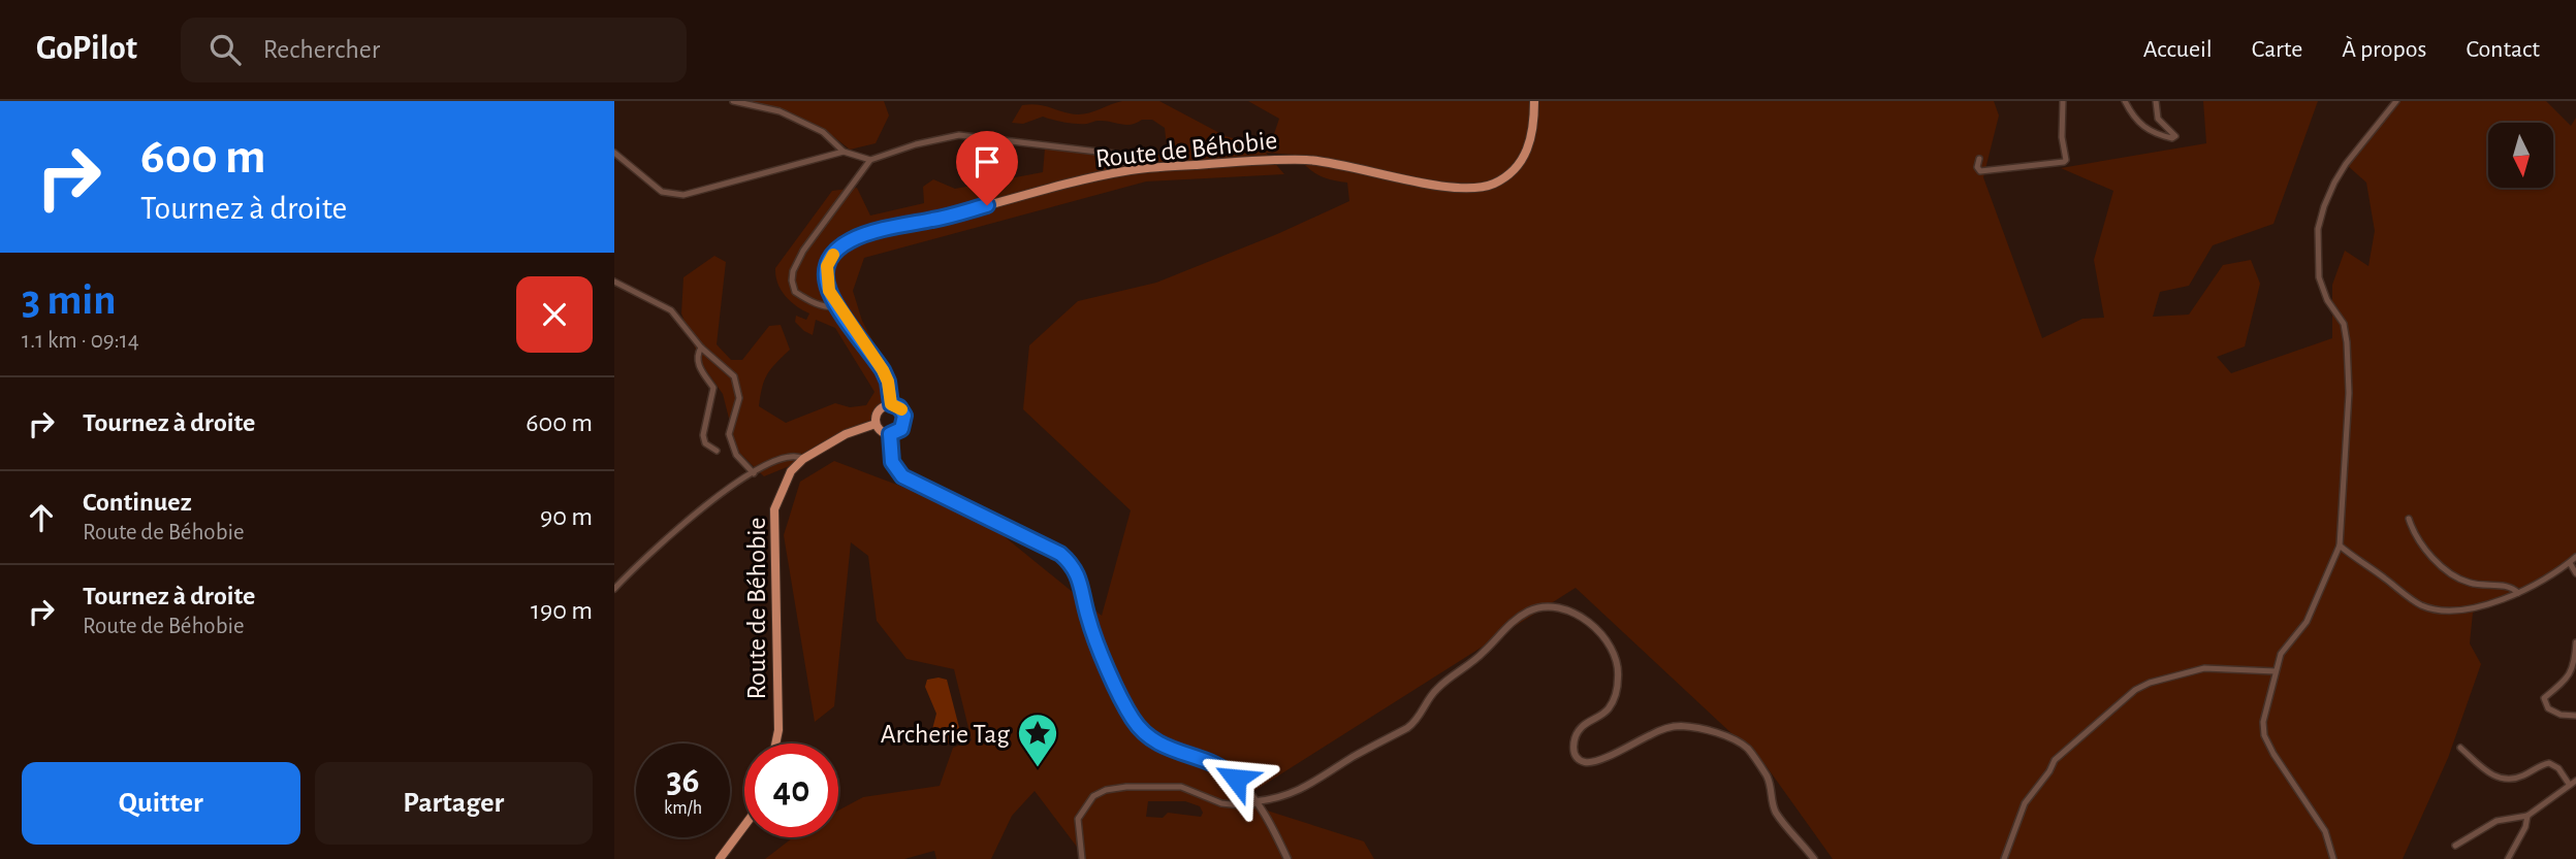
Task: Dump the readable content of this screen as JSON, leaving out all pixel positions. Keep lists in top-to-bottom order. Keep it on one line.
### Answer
{"streets":{"main road":["Route de Béhobie"]},"places":{"place":["Archerie Tag"]},"north":"bottom","page":{"header":"GoPilot","search":"Rechercher","nav":["Accueil","Carte","À propos","Contact"],"turn":["600 m","Tournez à droite"],"heading":["3 min","1.1 km · 09:14"],"list":[{"name":"Tournez à droite","value":"600 m"},{"name":"Continuez","note":"Route de Béhobie","value":"90 m"},{"name":"Tournez à droite","note":"Route de Béhobie","value":"190 m"}],"speed":"36 km/h","limit":"40","buttons":["Quitter","Partager"]}}
